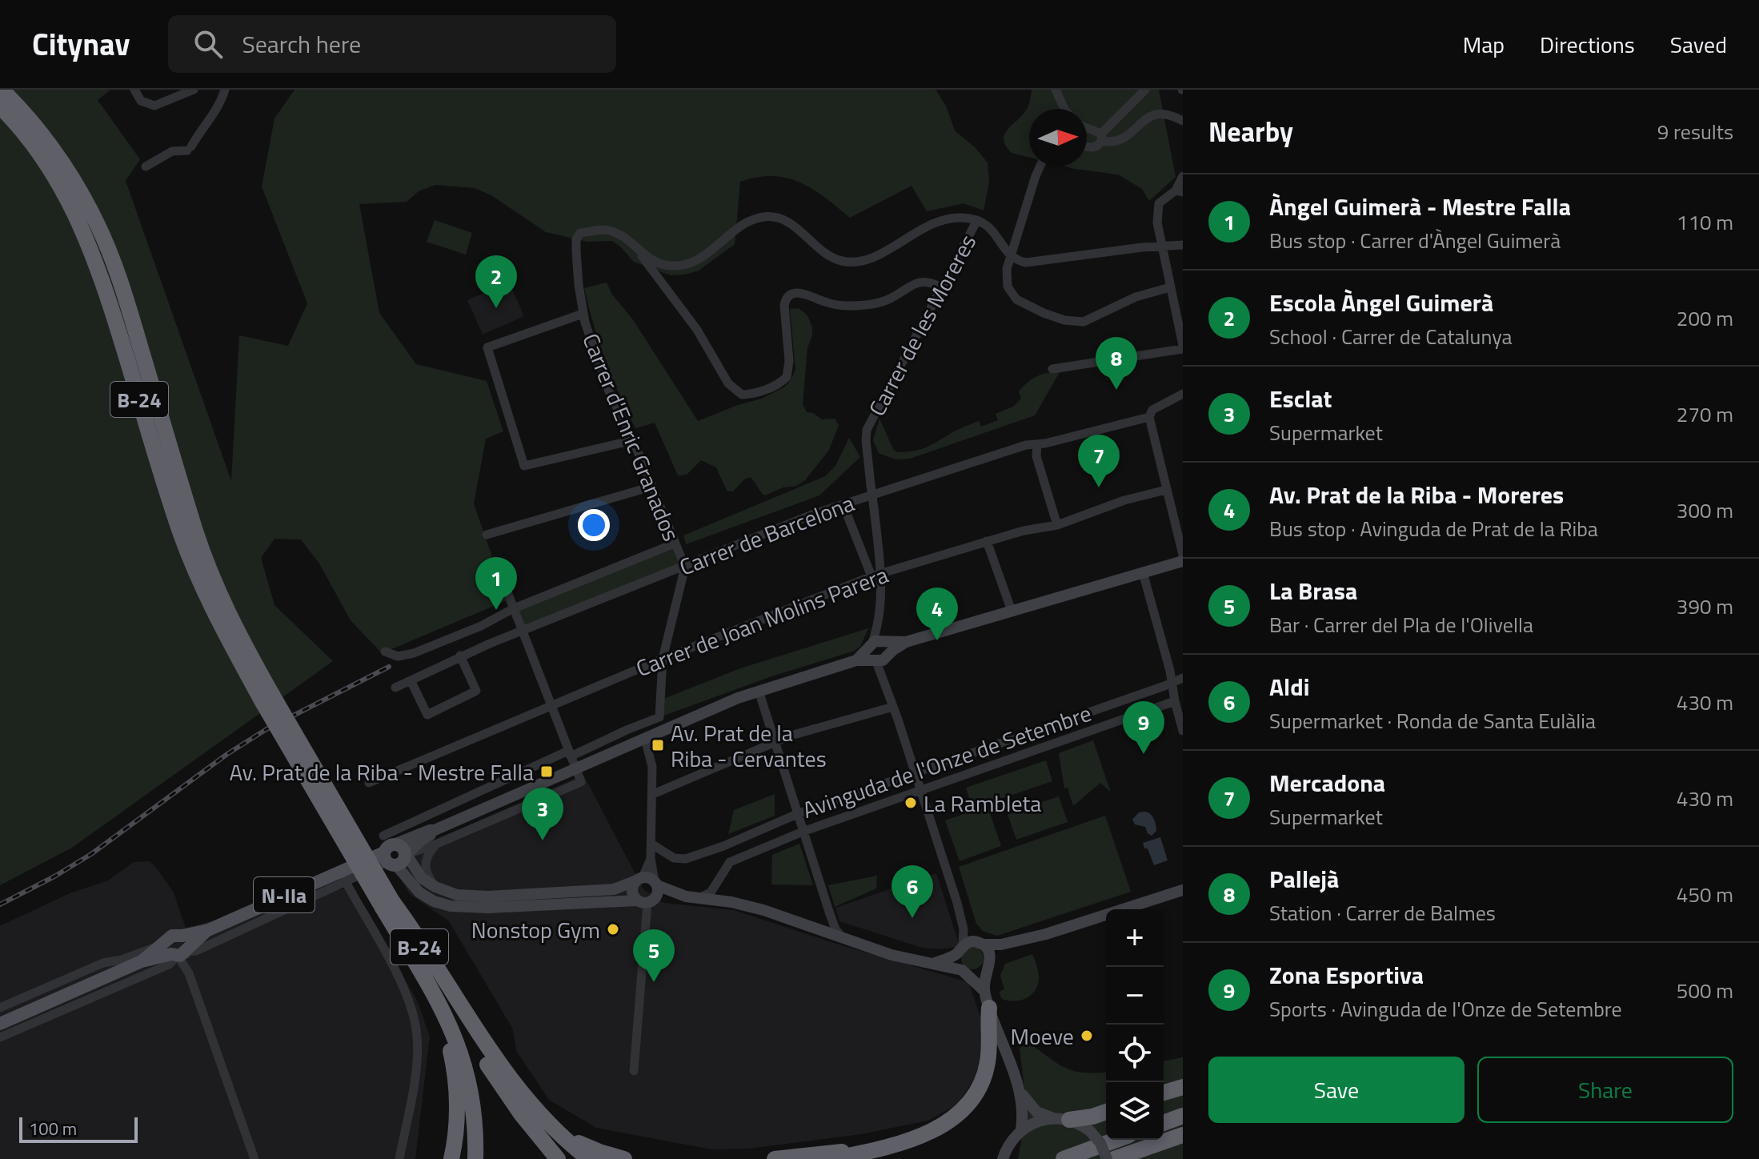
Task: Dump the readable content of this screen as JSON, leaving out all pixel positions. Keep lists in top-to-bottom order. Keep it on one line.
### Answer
{"streets":{"highway":["B-24"],"main road":["N-IIa"],"street":["Carrer de les Moreres","Carrer d'Enric Granados","Carrer de Barcelona","Carrer de Joan Molins Parera","Avinguda de l'Onze de Setembre"]},"crossings":[["Carrer de les Moreres","Carrer de Joan Molins Parera"],["Carrer de les Moreres","Avinguda de l'Onze de Setembre"],["Carrer d'Enric Granados","Carrer de Barcelona"]],"places":{"transit":["Av. Prat de la Riba - Cervantes","Av. Prat de la Riba - Mestre Falla"],"other":["La Rambleta","Nonstop Gym","Moeve"]},"scale_bar":"100 m","north":"right","page":{"header":"Citynav","search":"Search here","nav":["Map","Directions","Saved"],"heading":["Nearby","9 results"],"list":[{"mark":"1","name":"Àngel Guimerà - Mestre Falla","note":"Bus stop · Carrer d'Àngel Guimerà","value":"110 m"},{"mark":"2","name":"Escola Àngel Guimerà","note":"School · Carrer de Catalunya","value":"200 m"},{"mark":"3","name":"Esclat","note":"Supermarket","value":"270 m"},{"mark":"4","name":"Av. Prat de la Riba - Moreres","note":"Bus stop · Avinguda de Prat de la Riba","value":"300 m"},{"mark":"5","name":"La Brasa","note":"Bar · Carrer del Pla de l'Olivella","value":"390 m"},{"mark":"6","name":"Aldi","note":"Supermarket · Ronda de Santa Eulàlia","value":"430 m"},{"mark":"7","name":"Mercadona","note":"Supermarket","value":"430 m"},{"mark":"8","name":"Pallejà","note":"Station · Carrer de Balmes","value":"450 m"},{"mark":"9","name":"Zona Esportiva","note":"Sports · Avinguda de l'Onze de Setembre","value":"500 m"}],"pins":["2","8","7","1","4","9","3","6","5"],"map_buttons":["+","−"],"buttons":["Save","Share"],"scale":"100 m"}}
